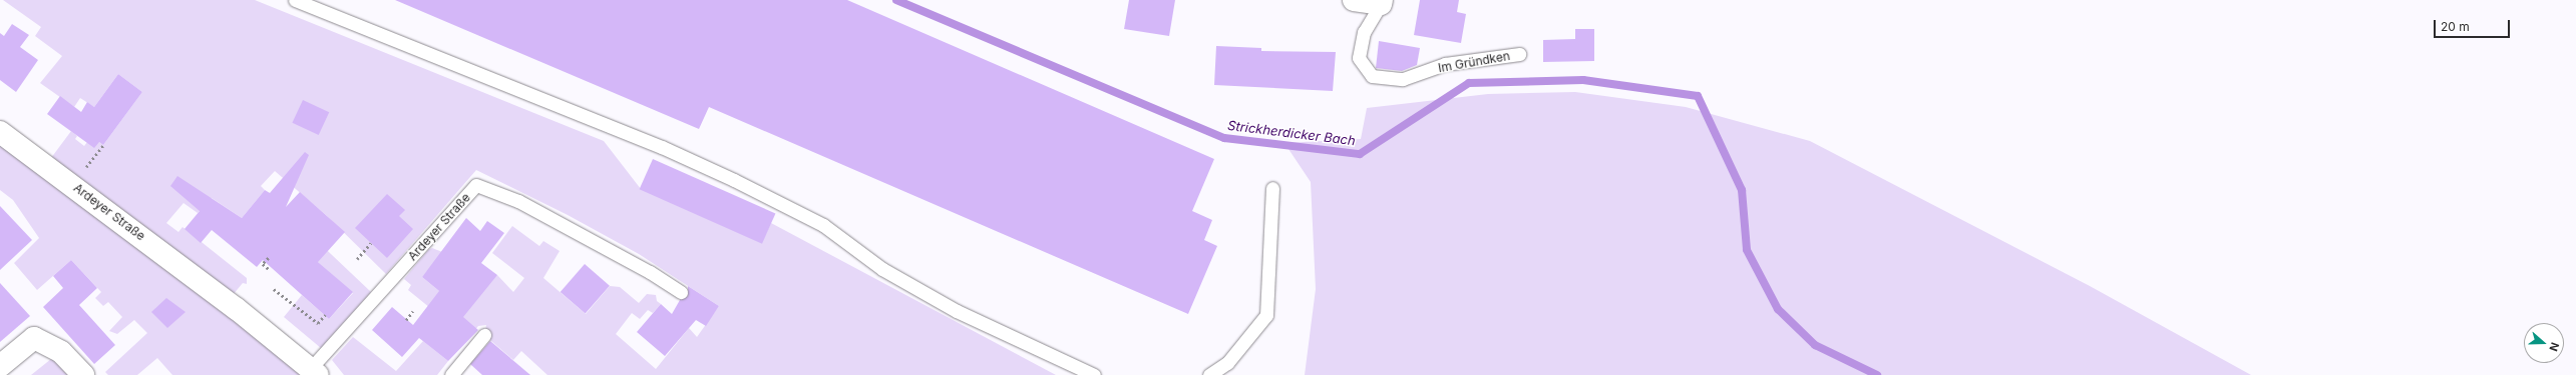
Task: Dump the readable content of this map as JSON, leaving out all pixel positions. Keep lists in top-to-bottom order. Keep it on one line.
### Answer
{"streets":{"main road":["Ardeyer Straße"],"lane":["Im Gründken"]},"water":["Strickherdicker Bach"],"scale_bar":"20 m","north":"right"}
